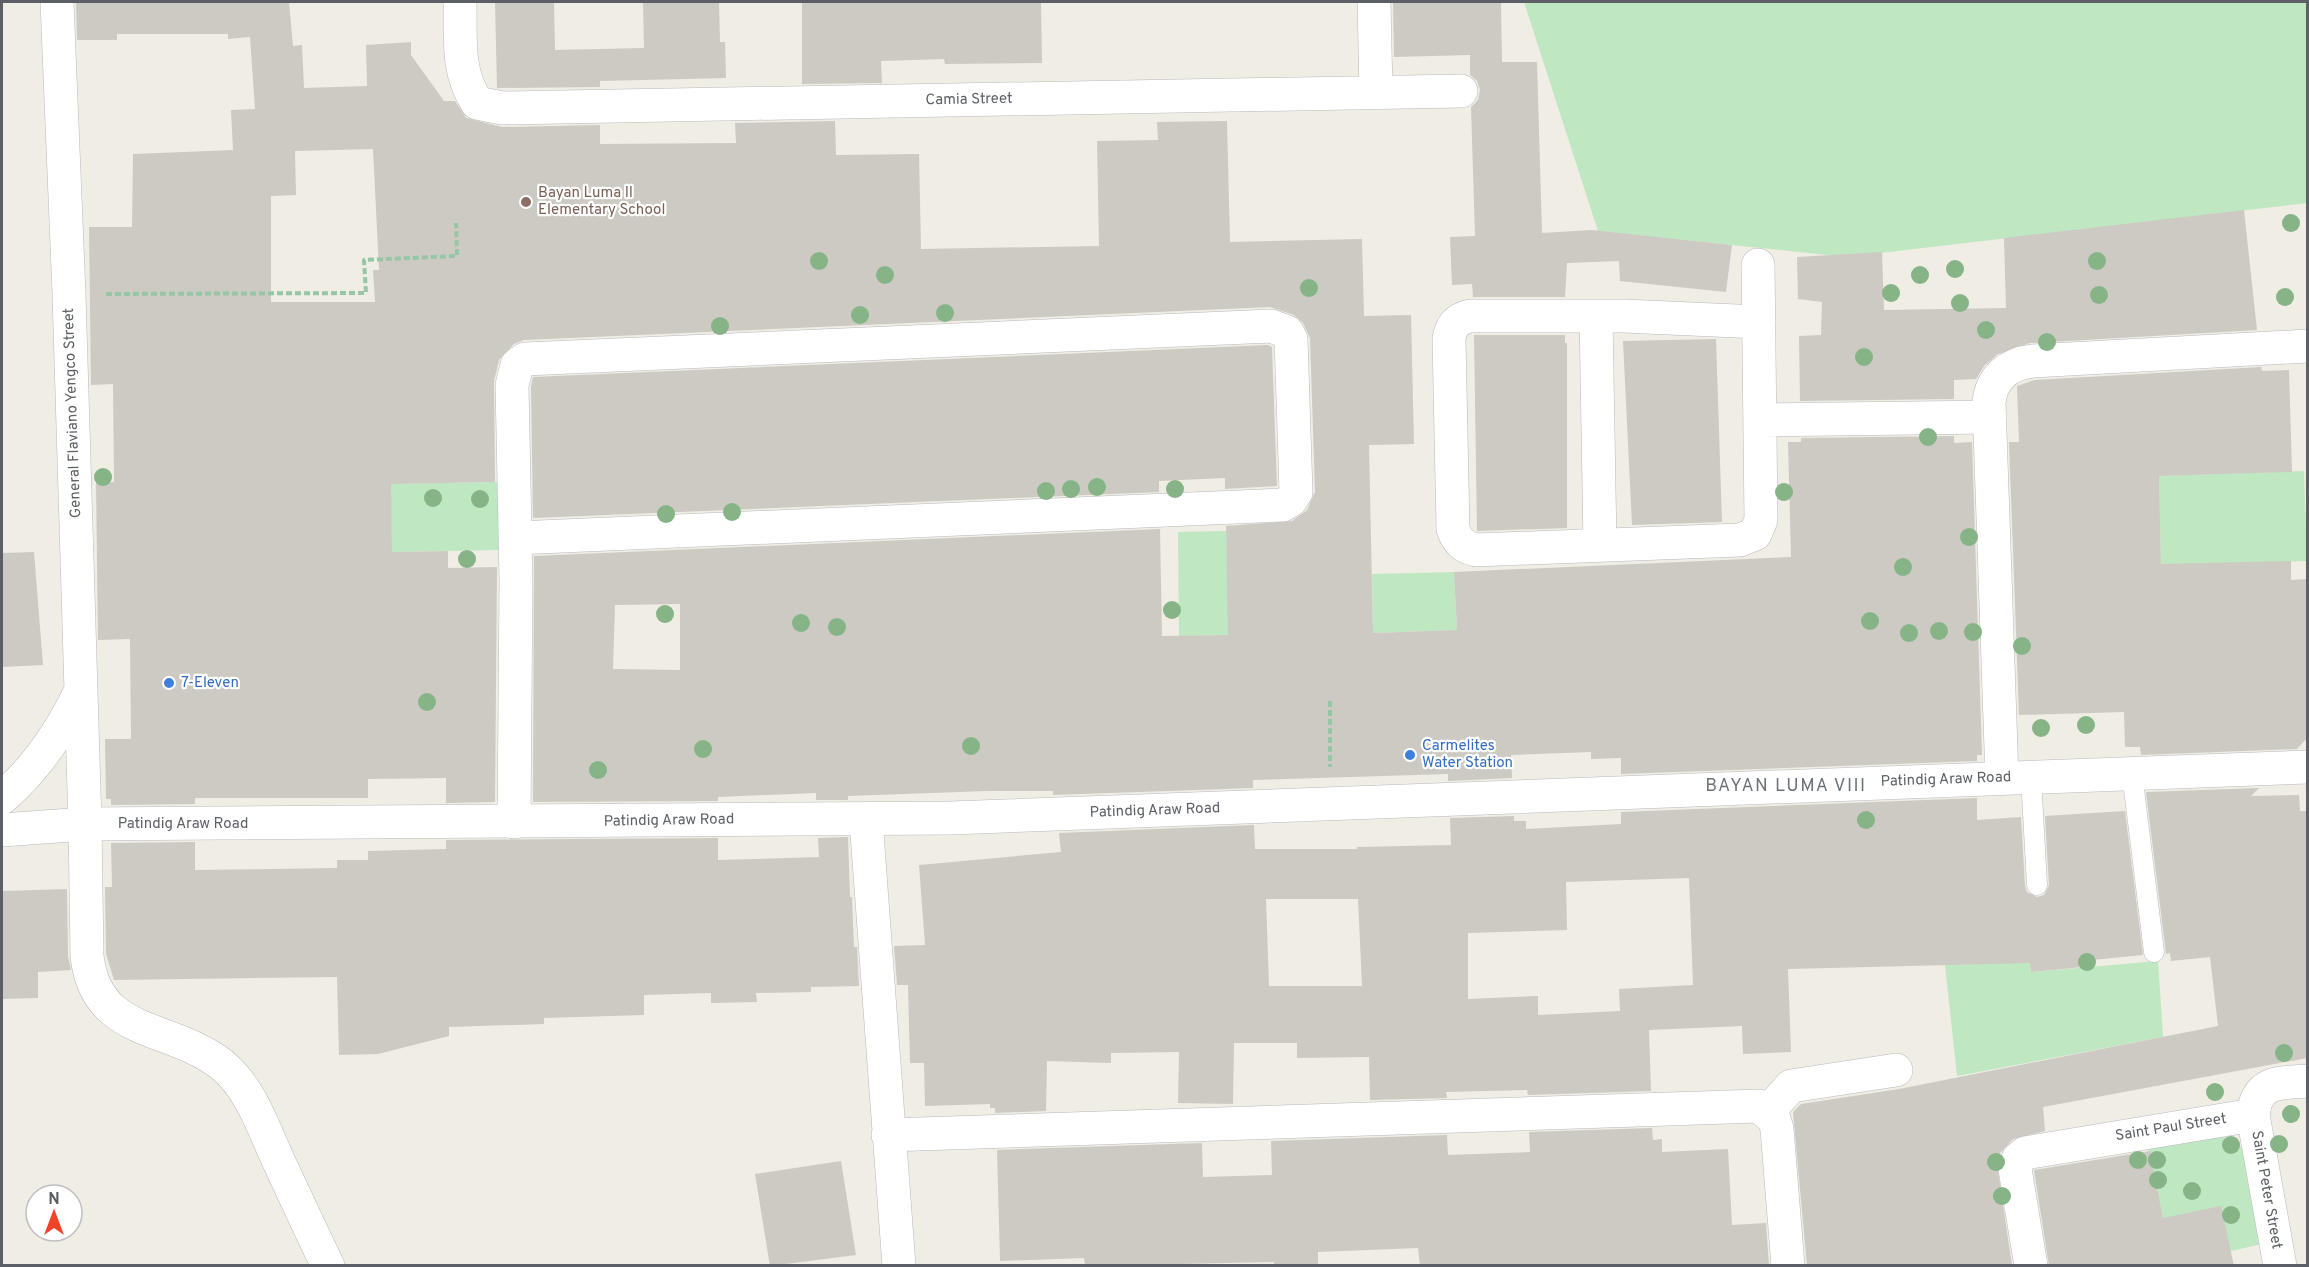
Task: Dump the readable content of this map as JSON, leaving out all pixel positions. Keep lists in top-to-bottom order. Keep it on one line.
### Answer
{"streets":{"street":["Camia Street","General Flaviano Yengco Street","Patindig Araw Road","Saint Paul Street","Saint Peter Street"]},"crossings":[["General Flaviano Yengco Street","Patindig Araw Road"],["Saint Paul Street","Saint Peter Street"]],"districts":["BAYAN LUMA VIII"],"places":["Bayan Luma II Elementary School","7-Eleven","Carmelites Water Station"],"north":"top"}
